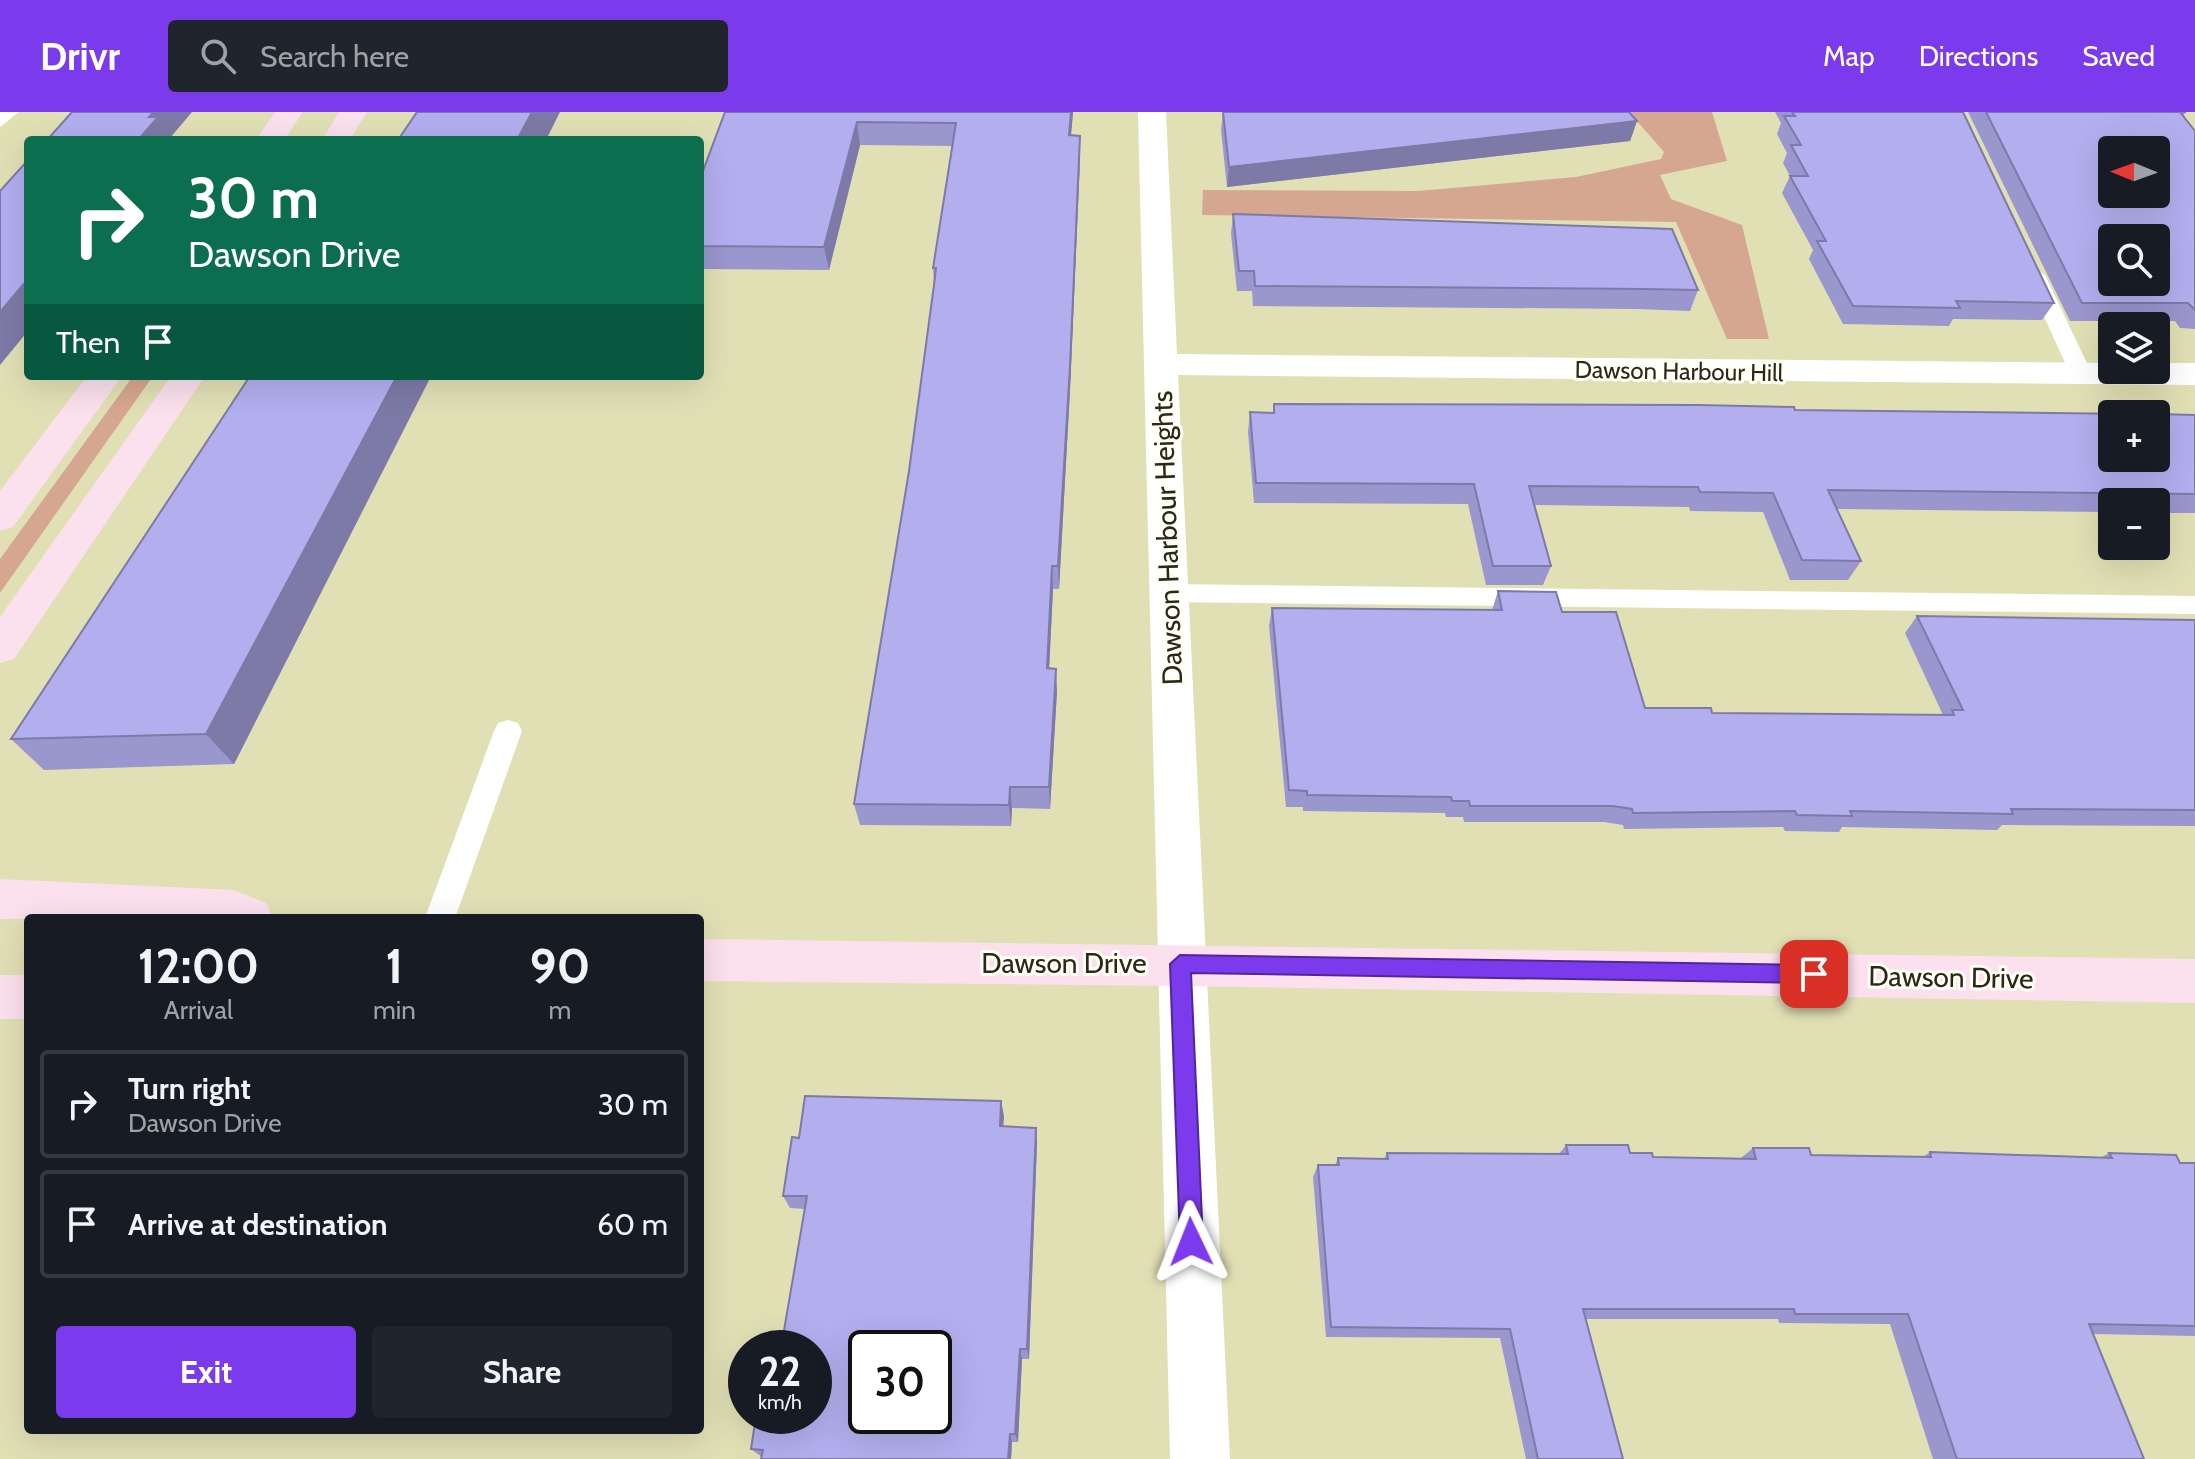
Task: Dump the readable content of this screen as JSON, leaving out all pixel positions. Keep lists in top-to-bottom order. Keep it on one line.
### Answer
{"streets":{"street":["Dawson Harbour Hill","Dawson Harbour Heights","Dawson Drive"]},"crossings":[["Dawson Harbour Hill","Dawson Harbour Heights"],["Dawson Harbour Heights","Dawson Drive"]],"north":"left","page":{"header":"Drivr","search":"Search here","nav":["Map","Directions","Saved"],"map_buttons":["+","−"],"turn":["30 m","Dawson Drive"],"then":"Then","eta":["12:00","Arrival","1","min","90","m"],"list":[{"name":"Turn right","note":"Dawson Drive","value":"30 m"},{"name":"Arrive at destination","value":"60 m"}],"buttons":["Exit","Share"],"speed":"22 km/h","limit":"30"}}
